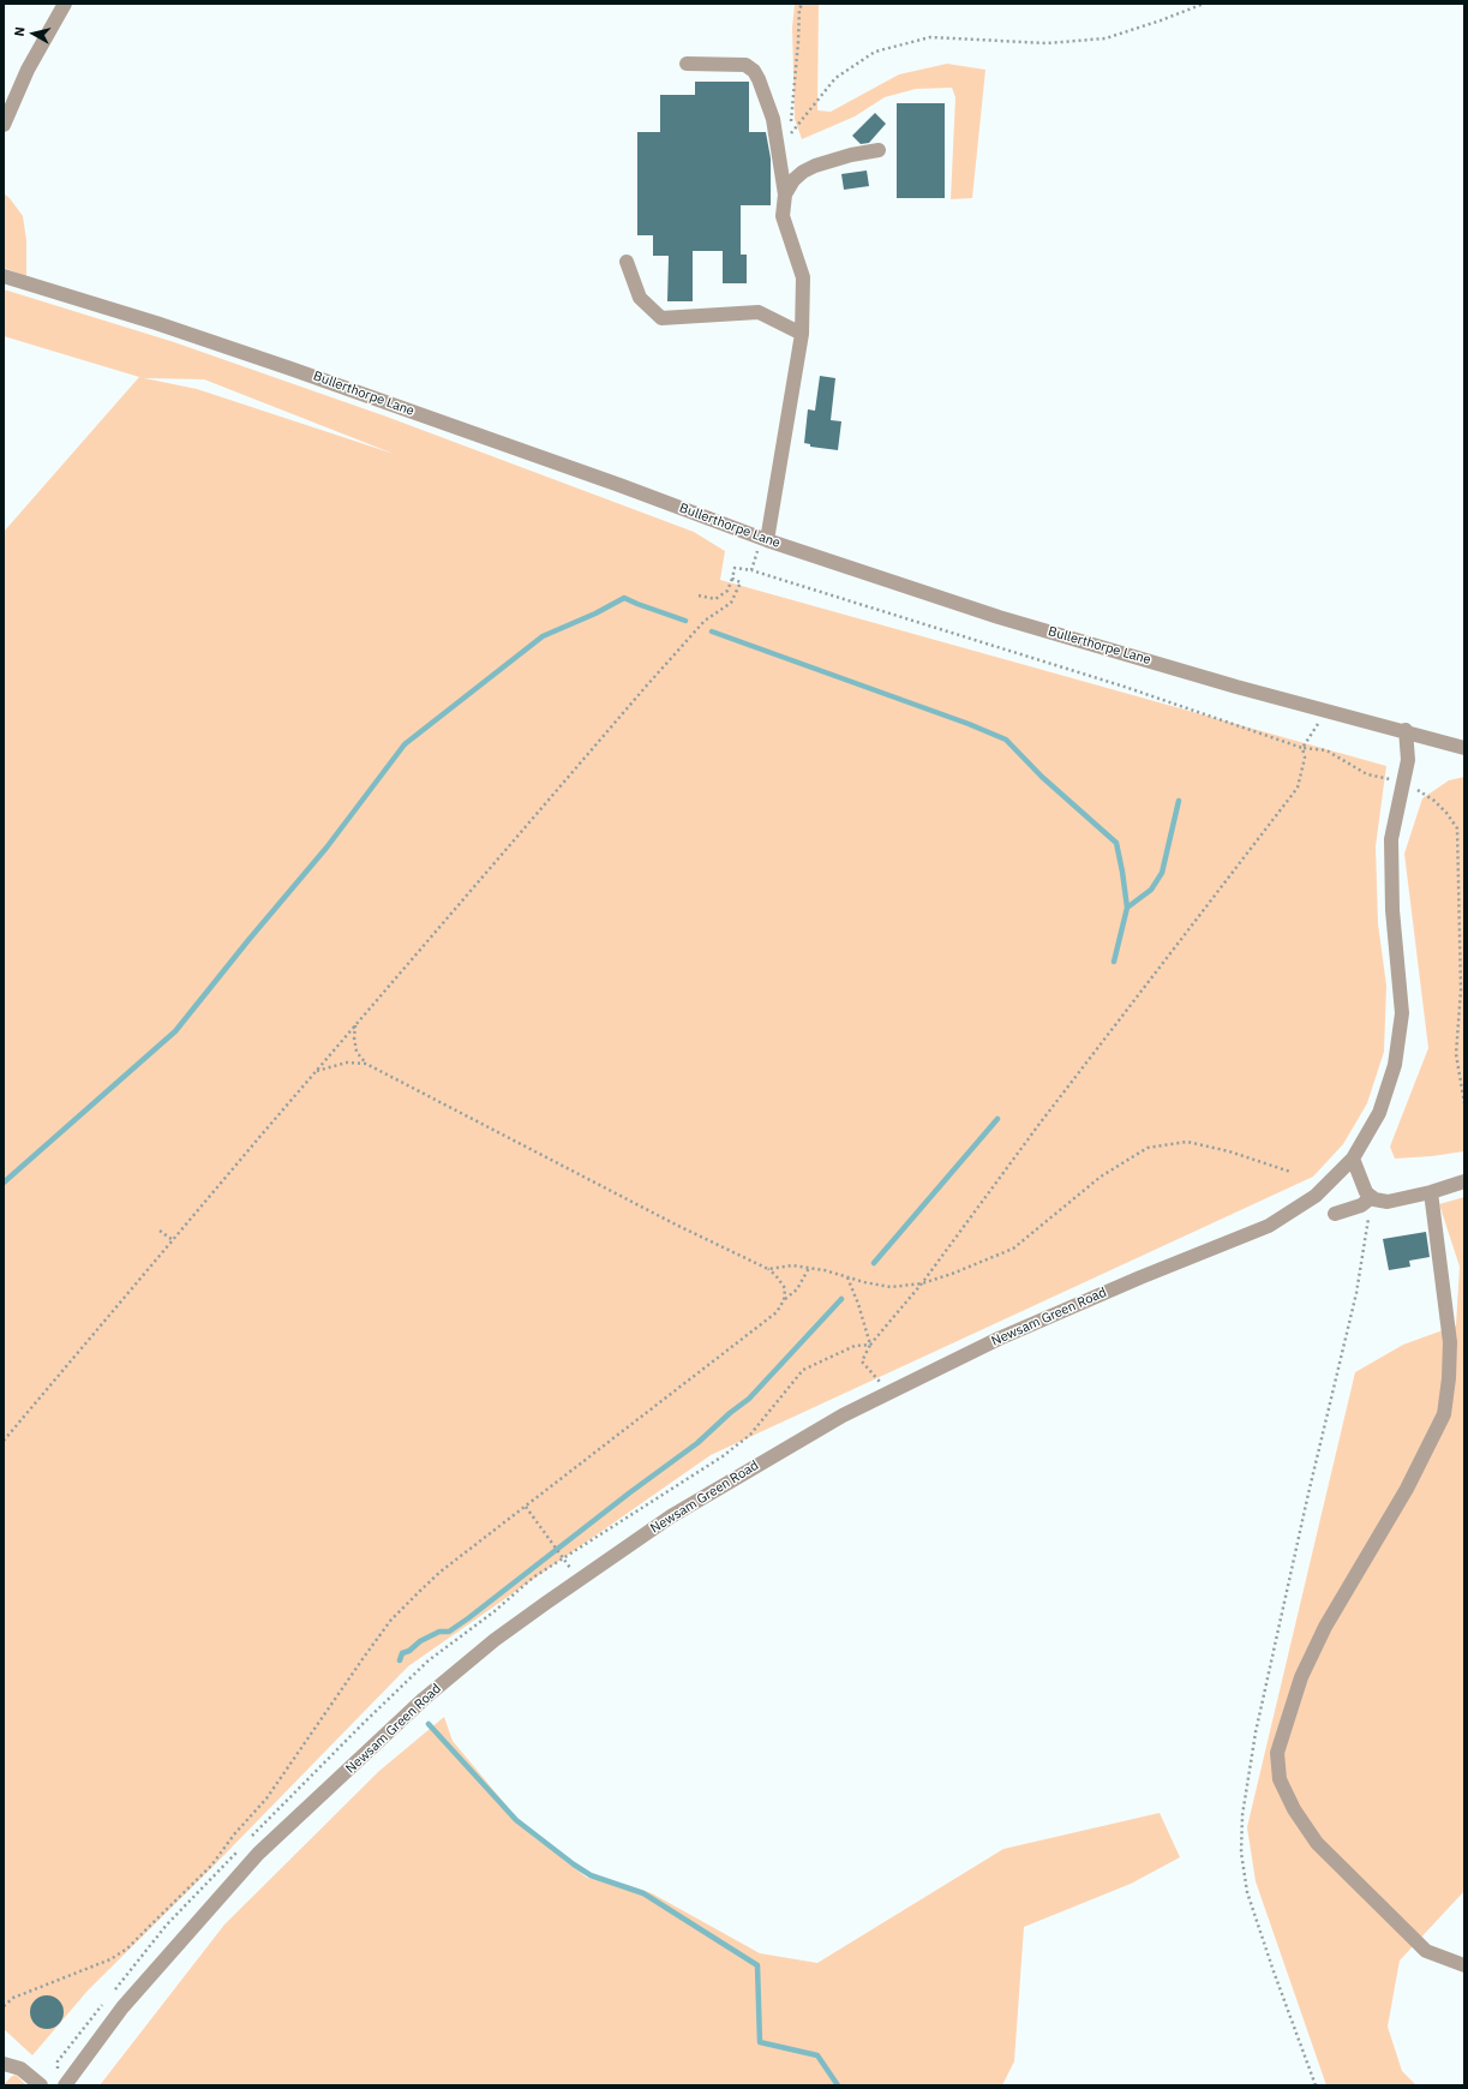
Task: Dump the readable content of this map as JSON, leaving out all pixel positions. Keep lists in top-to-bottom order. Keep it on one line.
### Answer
{"streets":{"street":["Bullerthorpe Lane","Newsam Green Road"]},"crossings":[["Bullerthorpe Lane","Newsam Green Road"]],"north":"left"}
